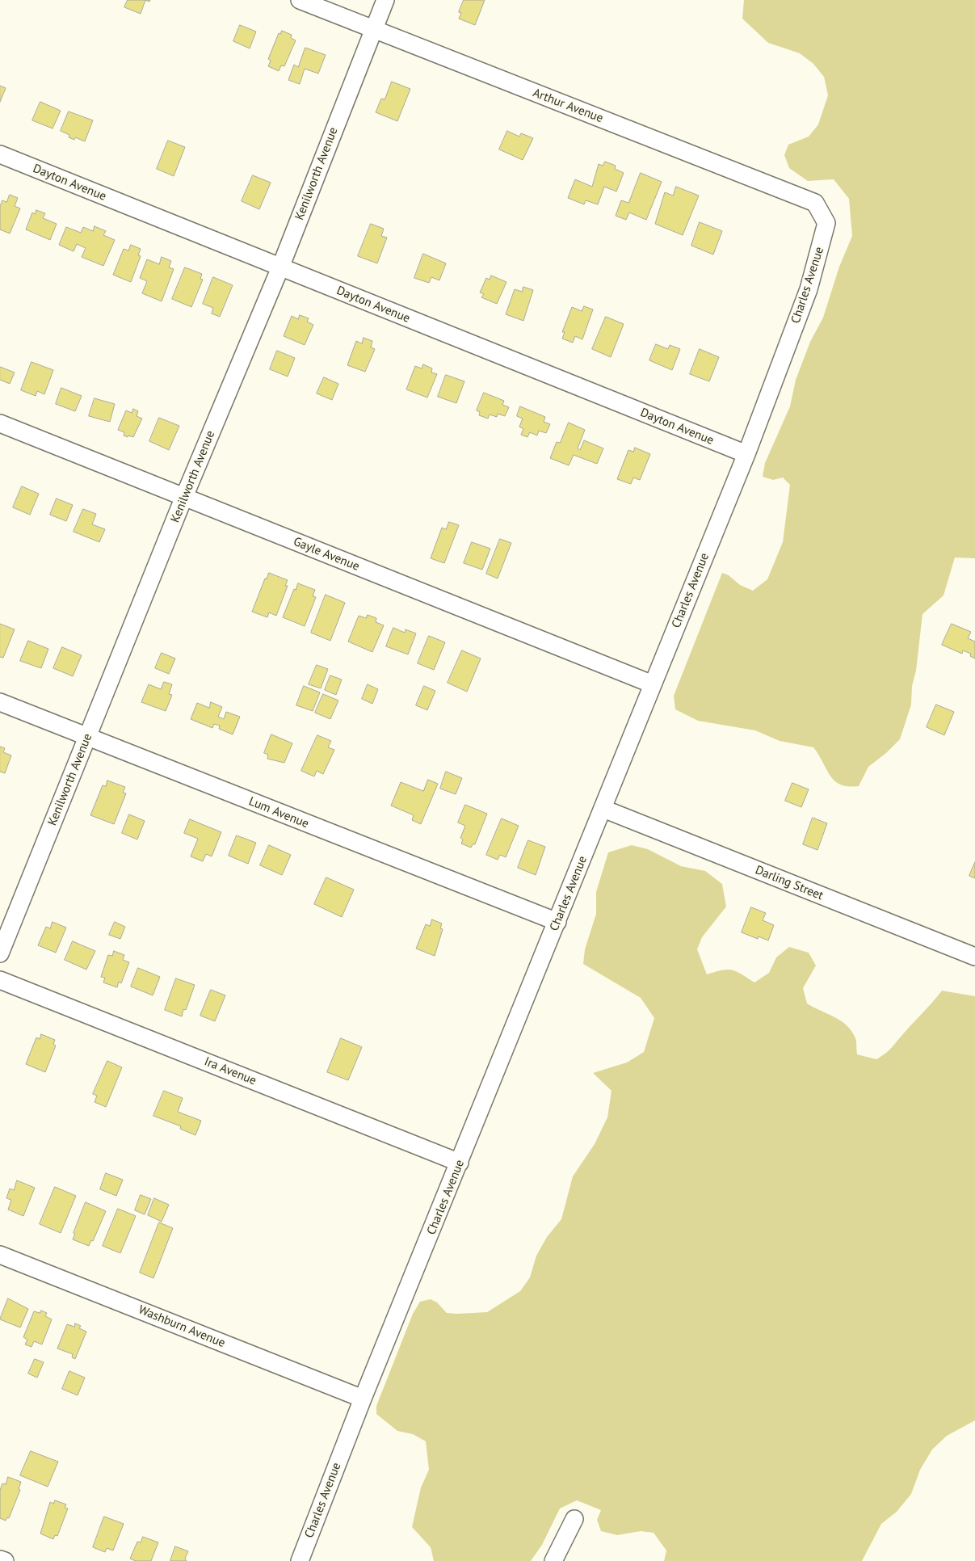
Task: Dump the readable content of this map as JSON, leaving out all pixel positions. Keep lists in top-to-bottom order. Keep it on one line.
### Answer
{"streets":{"street":["Arthur Avenue","Kenilworth Avenue","Dayton Avenue","Charles Avenue","Gayle Avenue","Lum Avenue","Darling Street","Ira Avenue","Washburn Avenue"]},"crossings":[["Arthur Avenue","Kenilworth Avenue"],["Arthur Avenue","Charles Avenue"],["Kenilworth Avenue","Dayton Avenue"],["Kenilworth Avenue","Gayle Avenue"],["Kenilworth Avenue","Lum Avenue"],["Dayton Avenue","Charles Avenue"],["Charles Avenue","Gayle Avenue"],["Charles Avenue","Lum Avenue"],["Charles Avenue","Darling Street"],["Charles Avenue","Ira Avenue"],["Charles Avenue","Washburn Avenue"]]}
